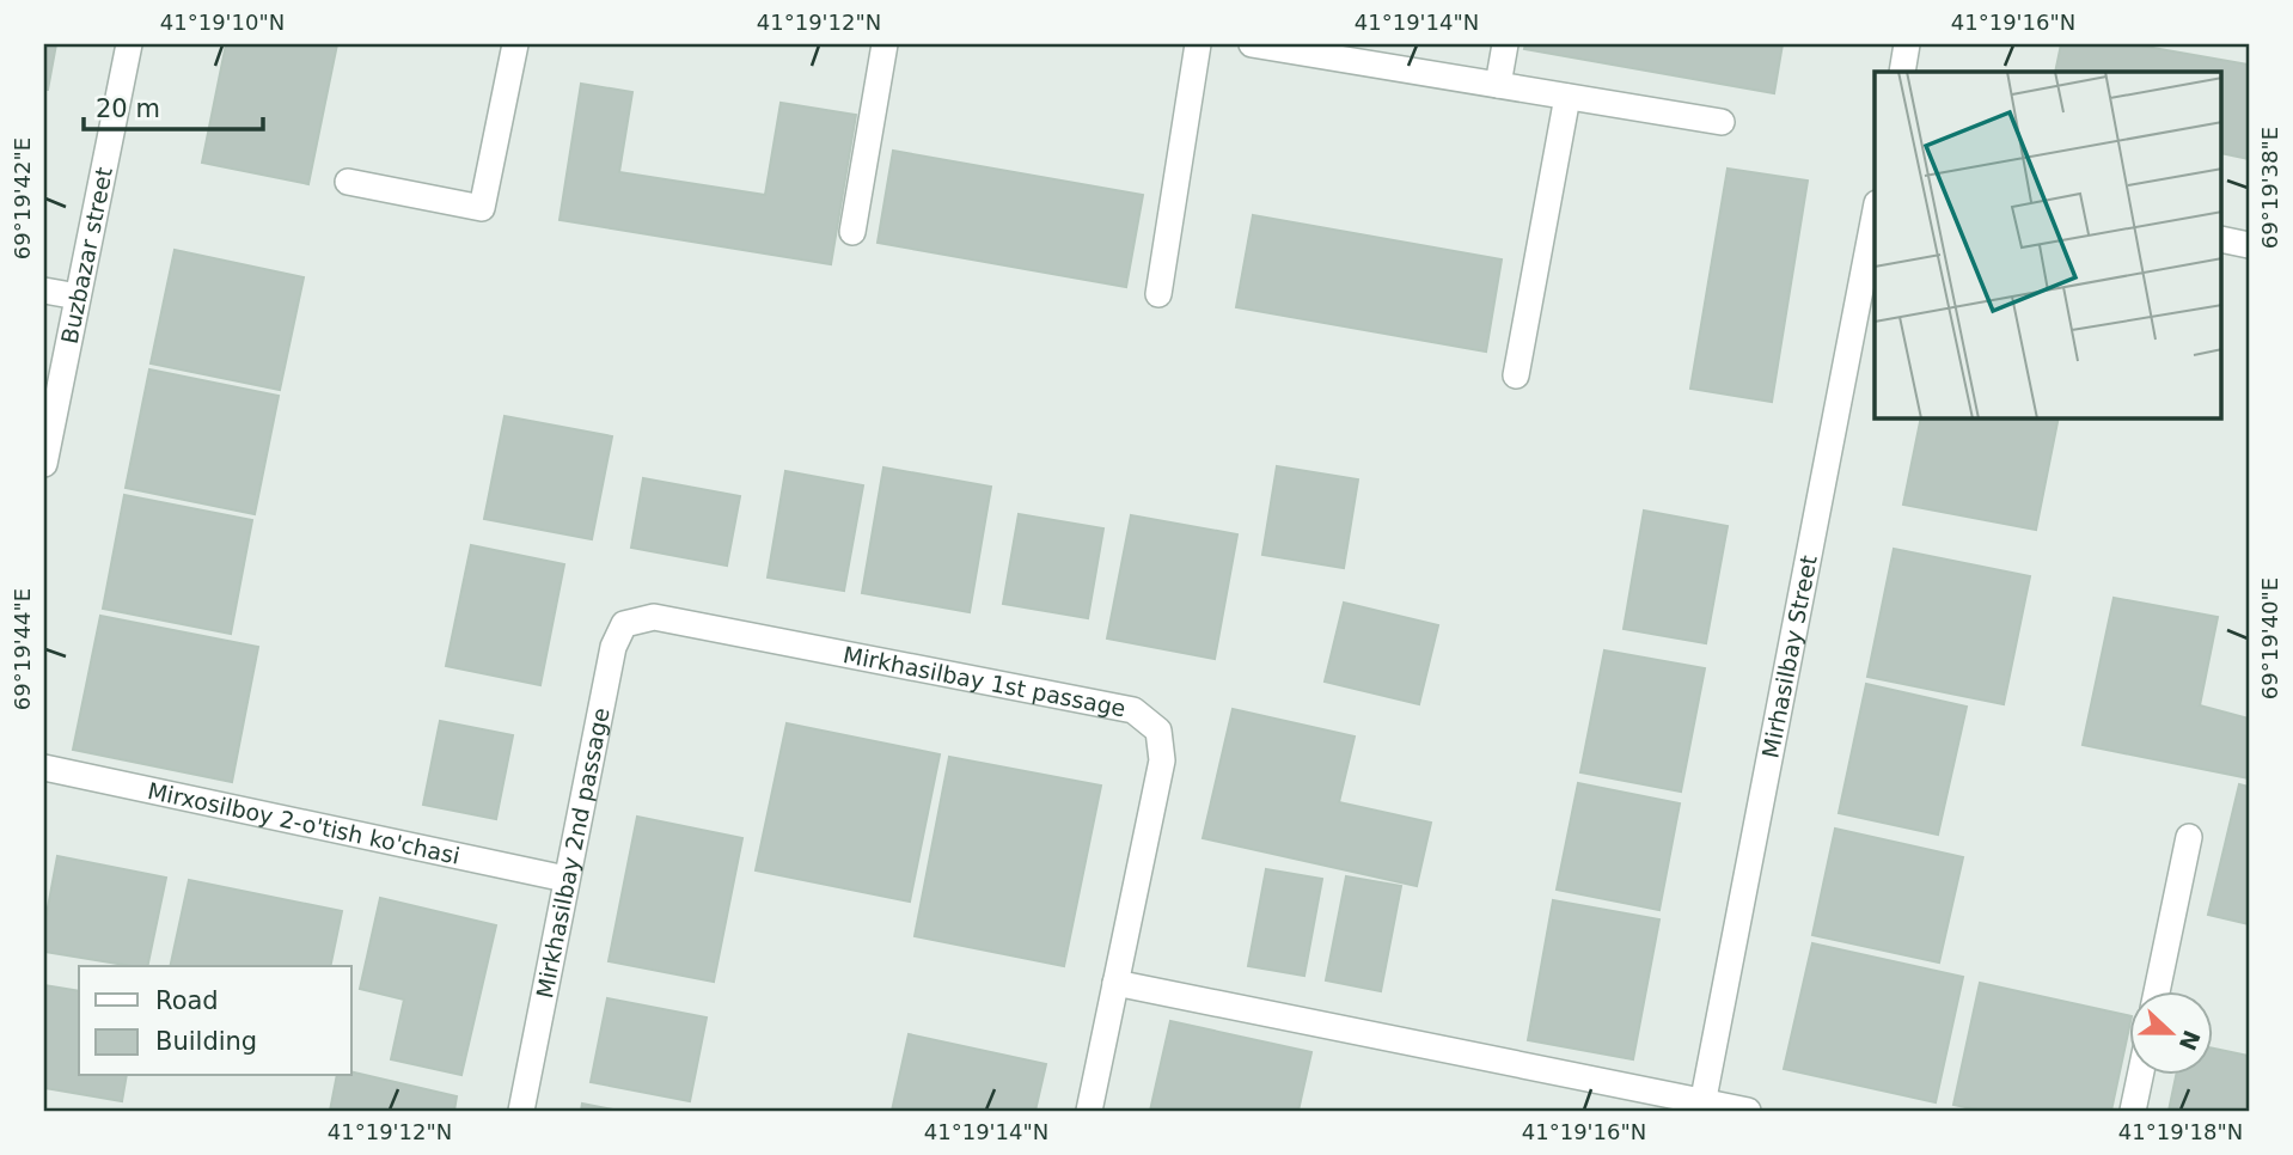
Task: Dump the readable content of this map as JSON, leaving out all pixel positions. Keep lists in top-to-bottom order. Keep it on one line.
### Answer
{"streets":{"street":["Buzbazar street","Mirhasilbay Street","Mirkhasilbay 1st passage","Mirxosilboy 2-o'tish ko'chasi","Mirkhasilbay 2nd passage"]},"crossings":[["Mirkhasilbay 1st passage","Mirkhasilbay 2nd passage"],["Mirxosilboy 2-o'tish ko'chasi","Mirkhasilbay 2nd passage"]],"legend":["Road","Building"],"scale_bar":"20 m","north":"right","coordinates":["41°19'10\"N","41°19'12\"N","41°19'14\"N","41°19'16\"N","69°19'38\"E","69°19'42\"E","69°19'40\"E","69°19'44\"E","41°19'18\"N"]}
